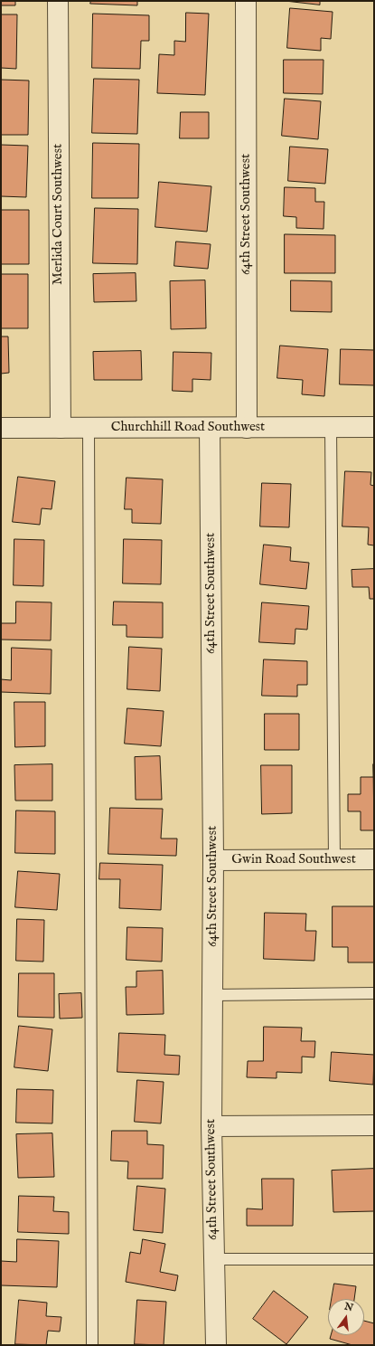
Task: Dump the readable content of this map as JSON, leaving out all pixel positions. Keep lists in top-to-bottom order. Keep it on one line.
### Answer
{"streets":{"street":["Merlida Court Southwest","64th Street Southwest","Churchhill Road Southwest","Gwin Road Southwest"]},"crossings":[["Merlida Court Southwest","Churchhill Road Southwest"],["64th Street Southwest","Churchhill Road Southwest"],["64th Street Southwest","Gwin Road Southwest"]],"north":"top"}
